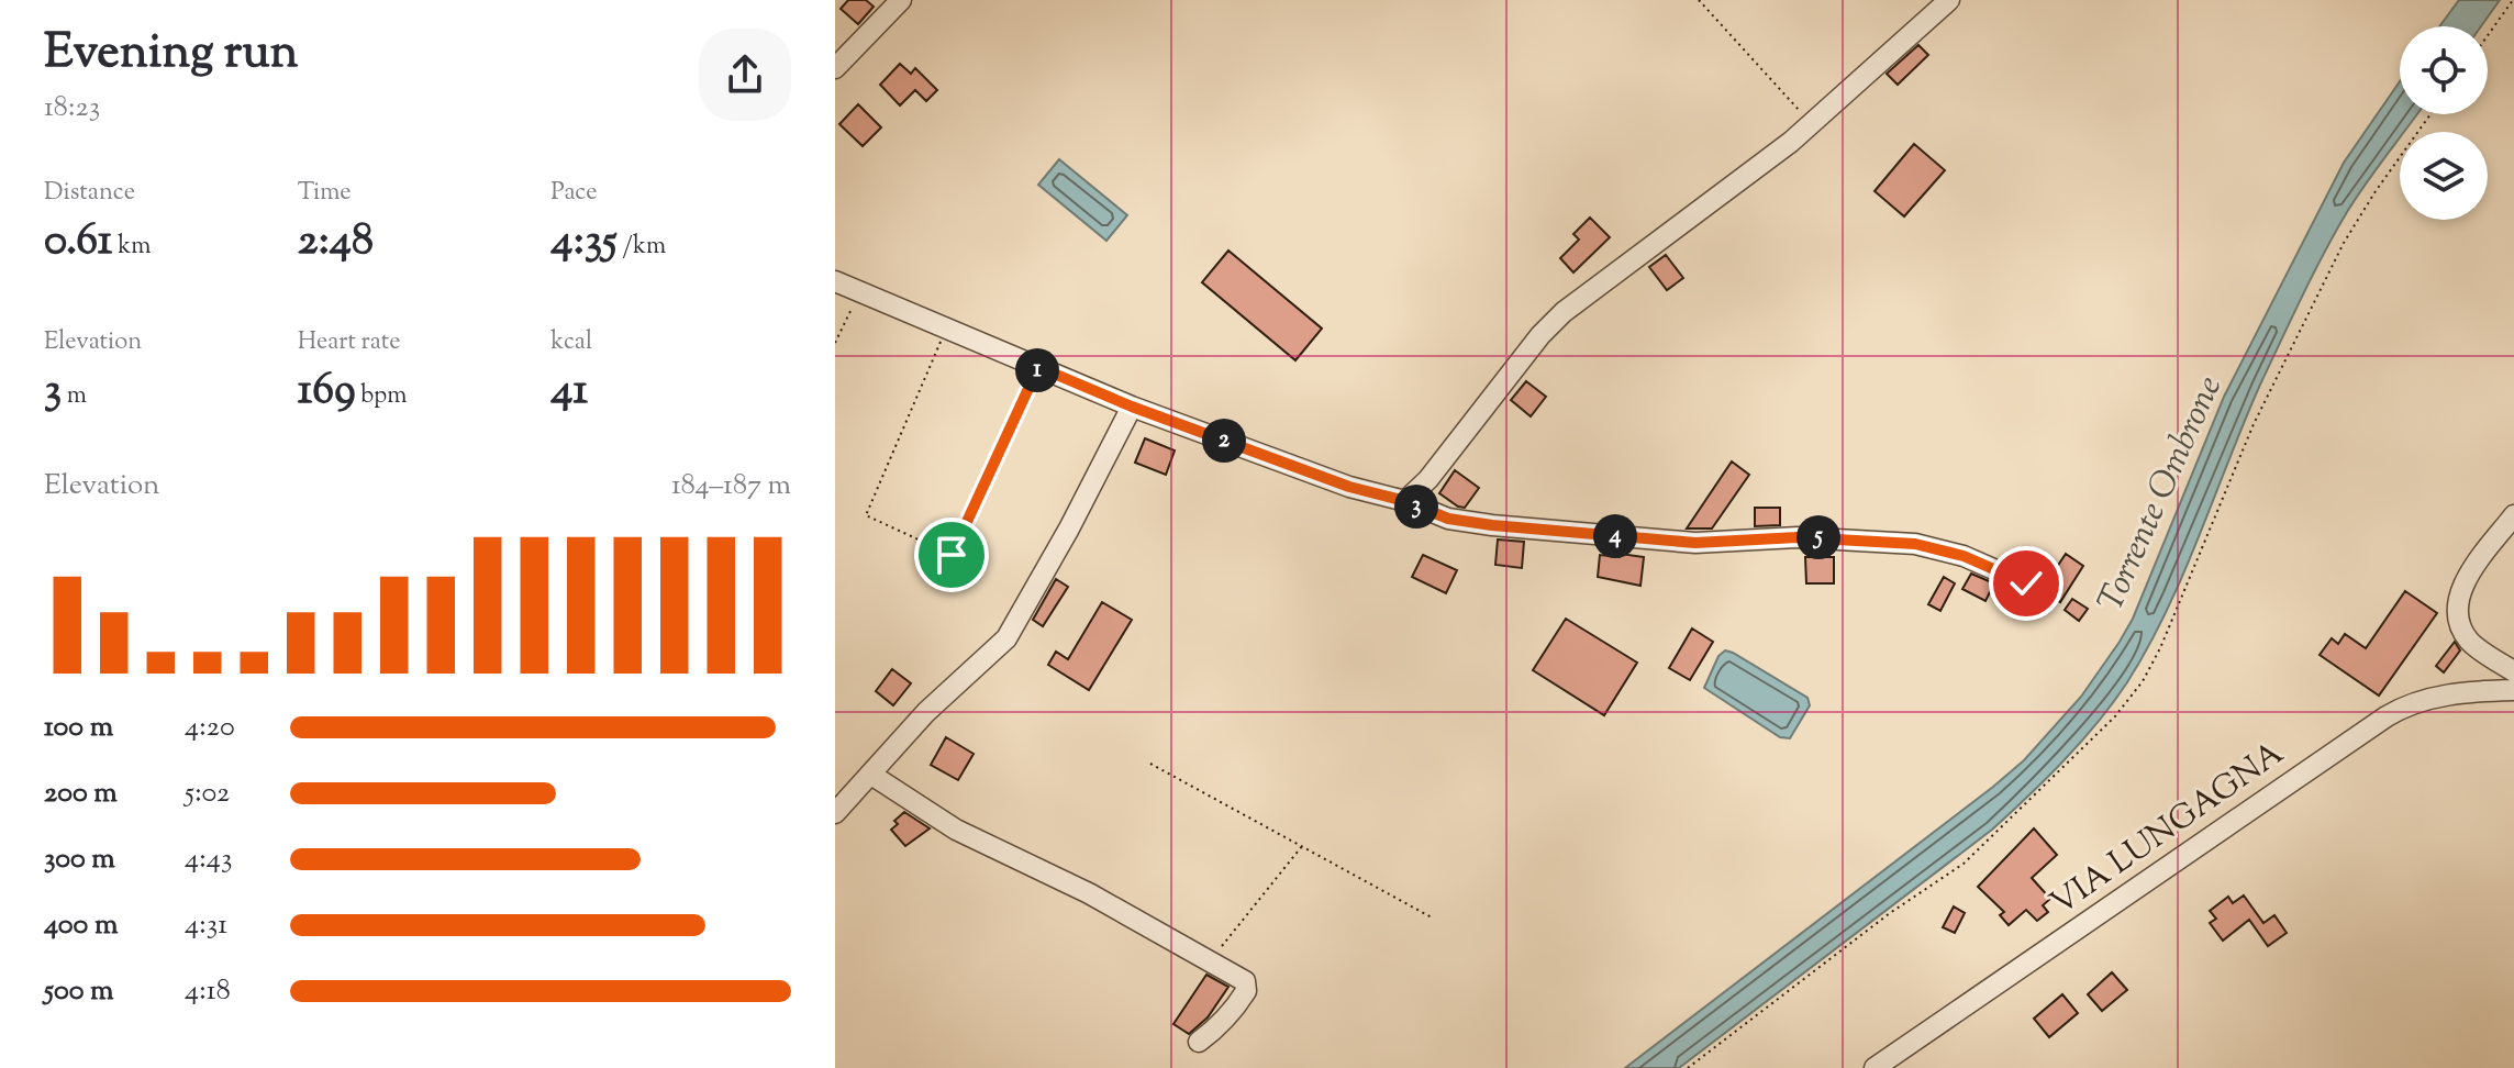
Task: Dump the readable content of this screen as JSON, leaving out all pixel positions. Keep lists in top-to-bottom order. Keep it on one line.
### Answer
{"streets":{"street":["VIA LUNGAGNA"]},"water":["Torrente Ombrone"],"page":{"heading":["Evening run","18:23"],"stats":[["Distance","0.61 km"],["Time","2:48"],["Pace","4:35 /km"],["Elevation","3 m"],["Heart rate","169 bpm"],["kcal","41"]],"pins":["1","2","3","4","5"],"chart":["Elevation","184–187 m"],"list":[{"name":"100 m","note":"4:20"},{"name":"200 m","note":"5:02"},{"name":"300 m","note":"4:43"},{"name":"400 m","note":"4:31"},{"name":"500 m","note":"4:18"}]}}
